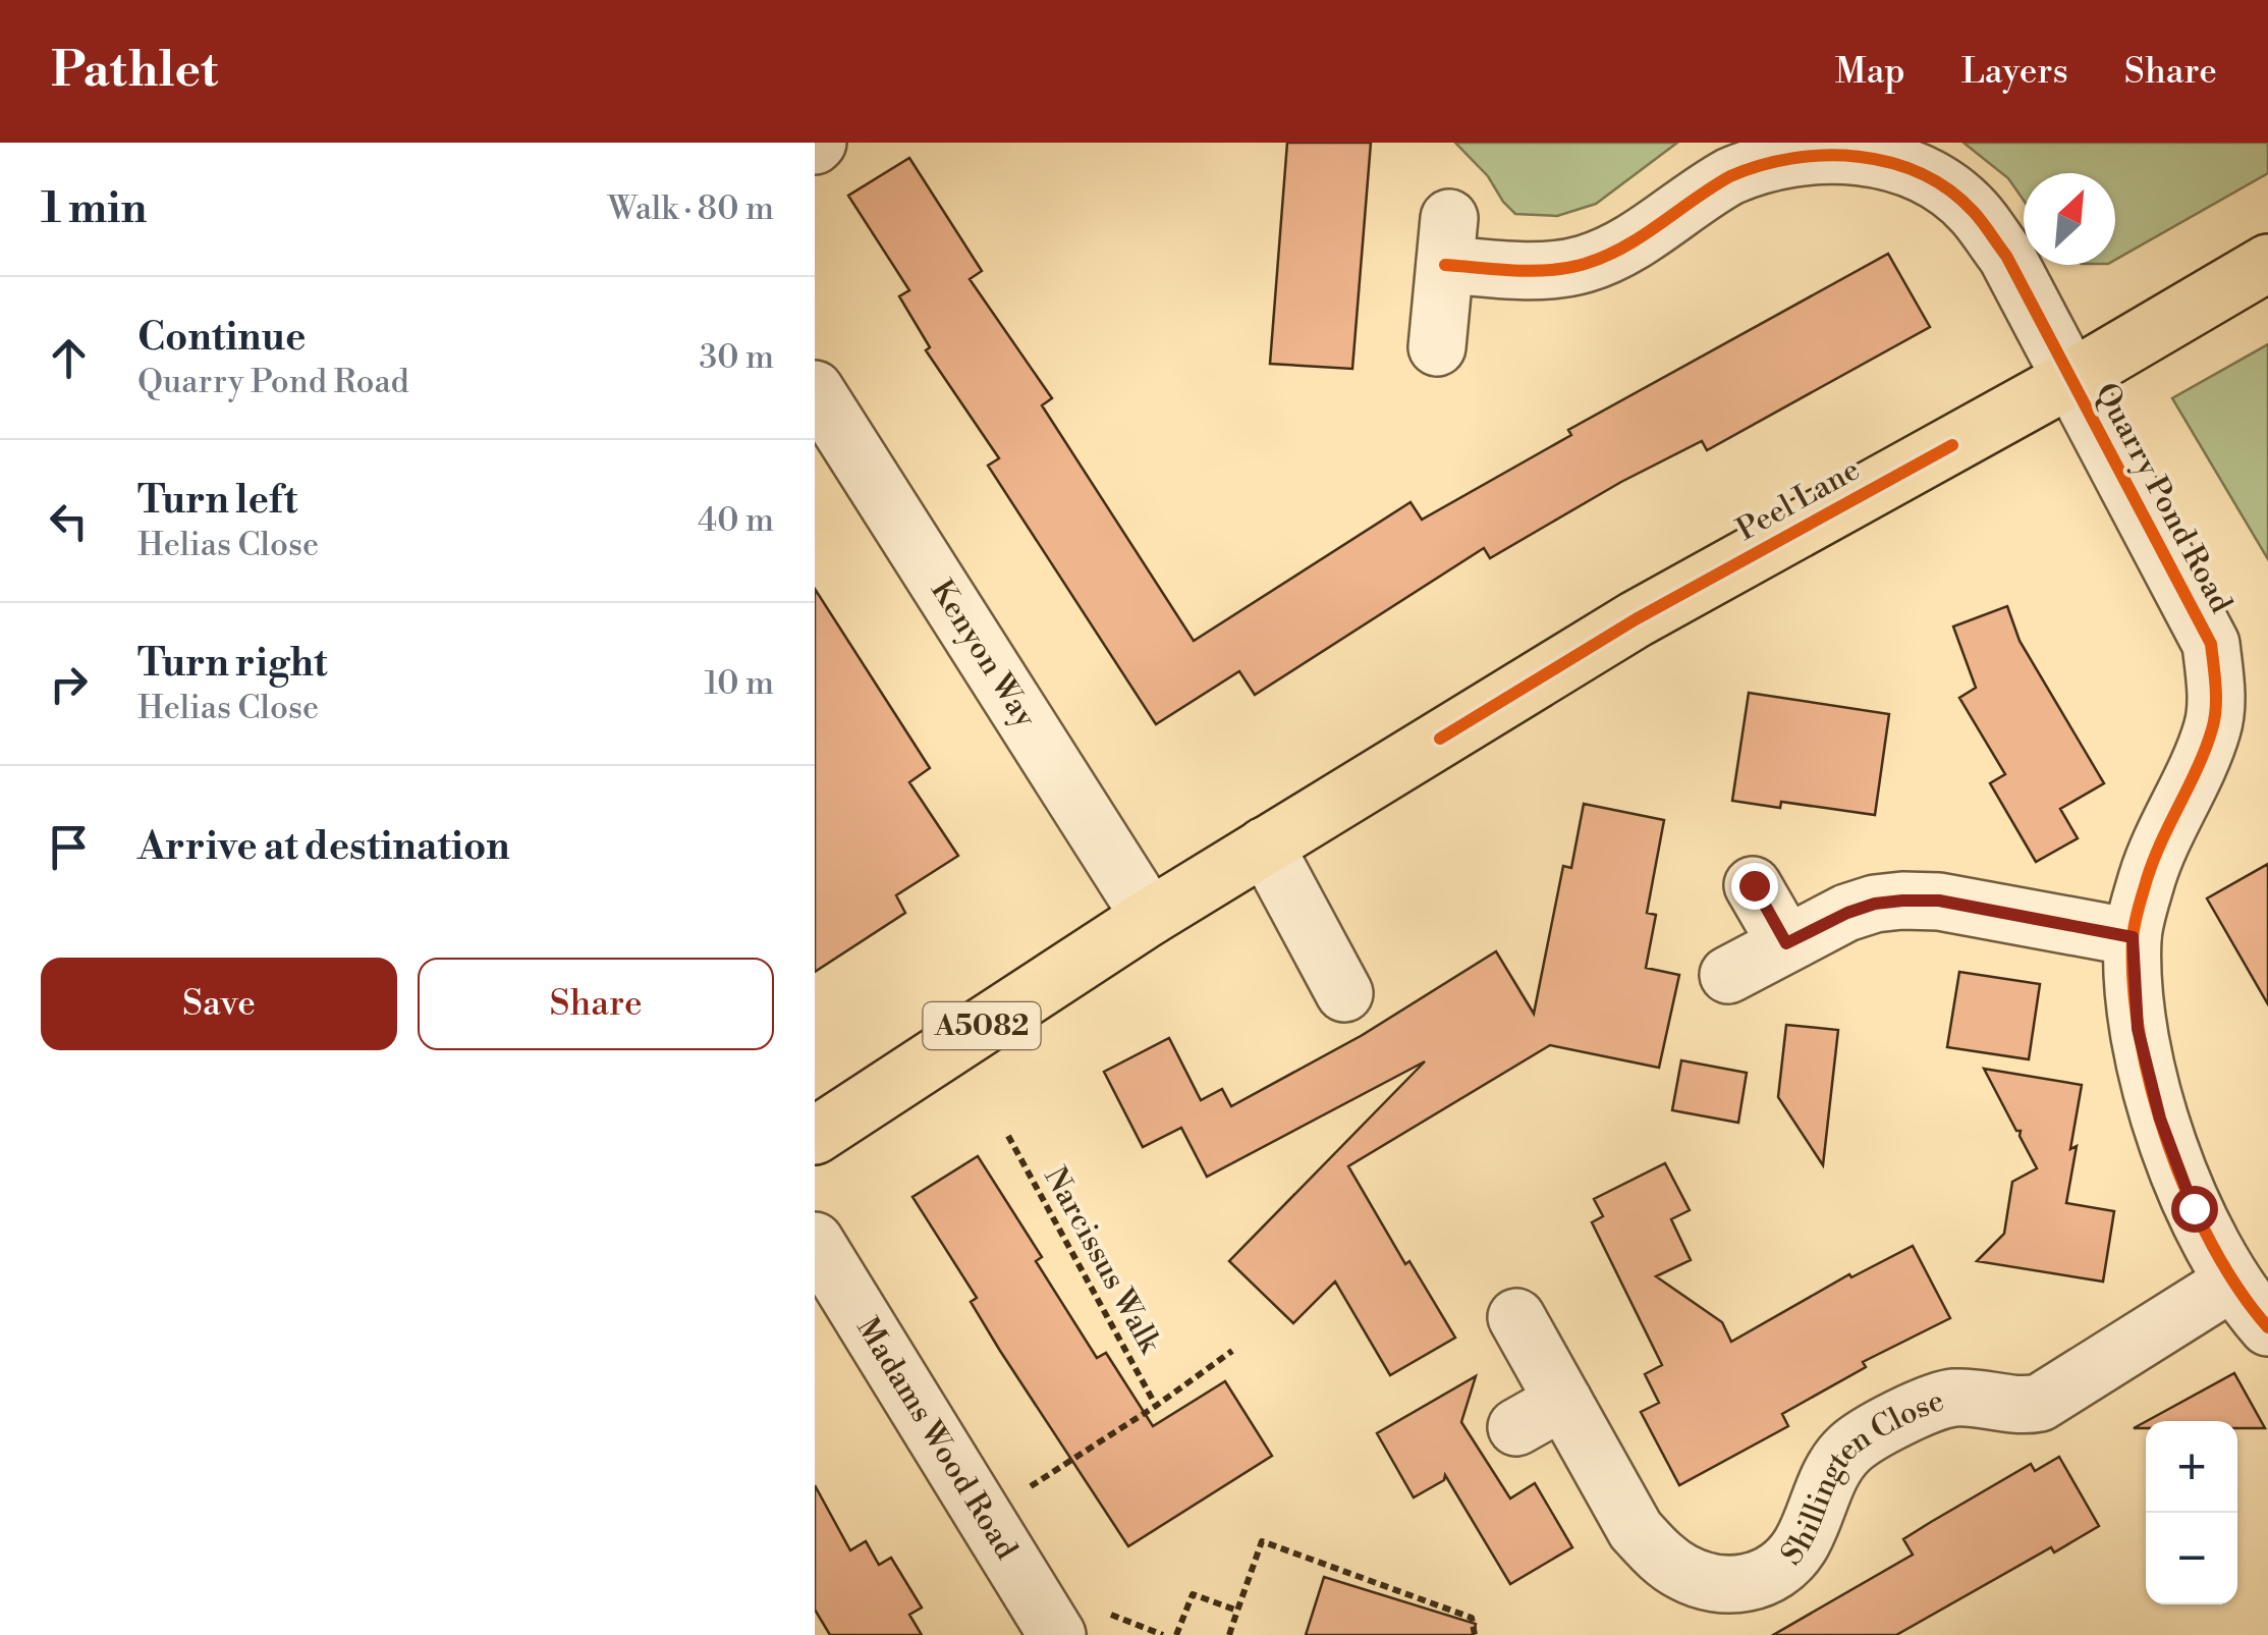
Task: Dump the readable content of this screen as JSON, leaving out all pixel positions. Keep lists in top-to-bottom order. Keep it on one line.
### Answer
{"streets":{"main road":["Peel Lane","A5082"],"street":["Quarry Pond Road","Kenyon Way","Madams Wood Road","Shillingten Close"],"path":["Narcissus Walk"]},"crossings":[["Quarry Pond Road","Peel Lane"],["Quarry Pond Road","Shillingten Close"],["Peel Lane","Kenyon Way"],["Narcissus Walk","Madams Wood Road"]],"north":"top right","page":{"header":"Pathlet","nav":["Map","Layers","Share"],"heading":["1 min","Walk · 80 m"],"list":[["Continue","Quarry Pond Road","30 m"],["Turn left","Helias Close","40 m"],["Turn right","Helias Close","10 m"],"Arrive at destination"],"buttons":["Save","Share"],"map_buttons":["+","−"]}}
